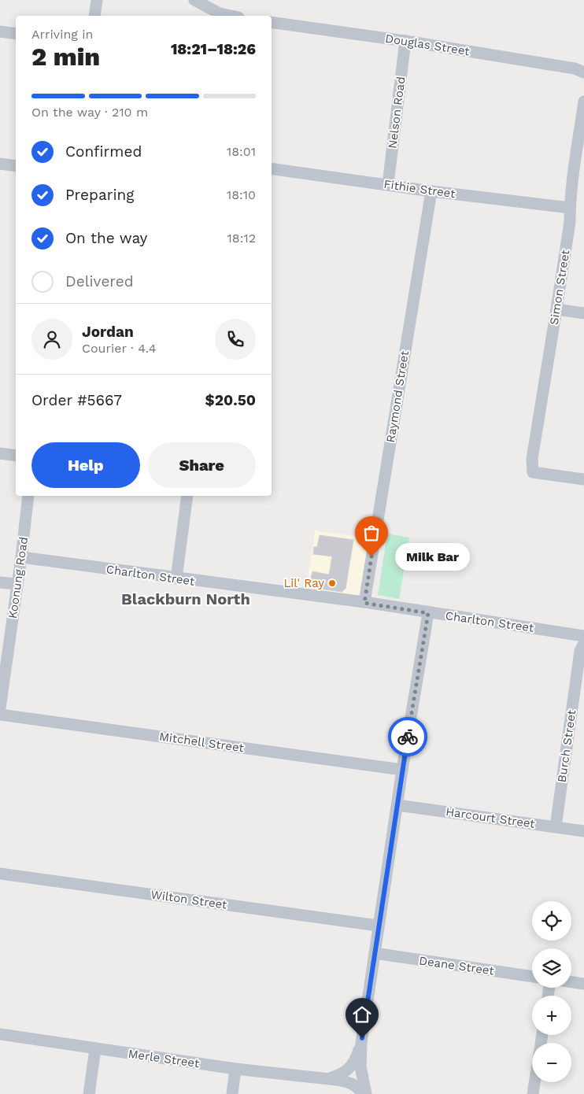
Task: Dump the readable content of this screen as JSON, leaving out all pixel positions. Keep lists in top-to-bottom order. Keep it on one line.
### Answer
{"streets":{"street":["Douglas Street","Nelson Road","Fithie Street","Simon Street","Raymond Street","Charlton Street","Koonung Road","Mitchell Street","Burch Street","Harcourt Street","Wilton Street","Deane Street","Merle Street"]},"crossings":[["Douglas Street","Nelson Road"],["Nelson Road","Fithie Street"],["Fithie Street","Simon Street"],["Fithie Street","Raymond Street"],["Raymond Street","Charlton Street"],["Charlton Street","Koonung Road"],["Burch Street","Harcourt Street"]],"districts":["Blackburn North"],"places":["Milk Bar","Lil' Ray"],"page":{"heading":["2 min","Arriving in","18:21–18:26"],"panel":["Jordan","Courier · 4.4","Order #5667","$20.50"],"bar":"On the way · 210 m","list":[["Confirmed","18:01"],["Preparing","18:10"],["On the way","18:12"],"Delivered"],"buttons":["Help","Share"],"bubble":"Milk Bar","map_buttons":["+","−"]}}
